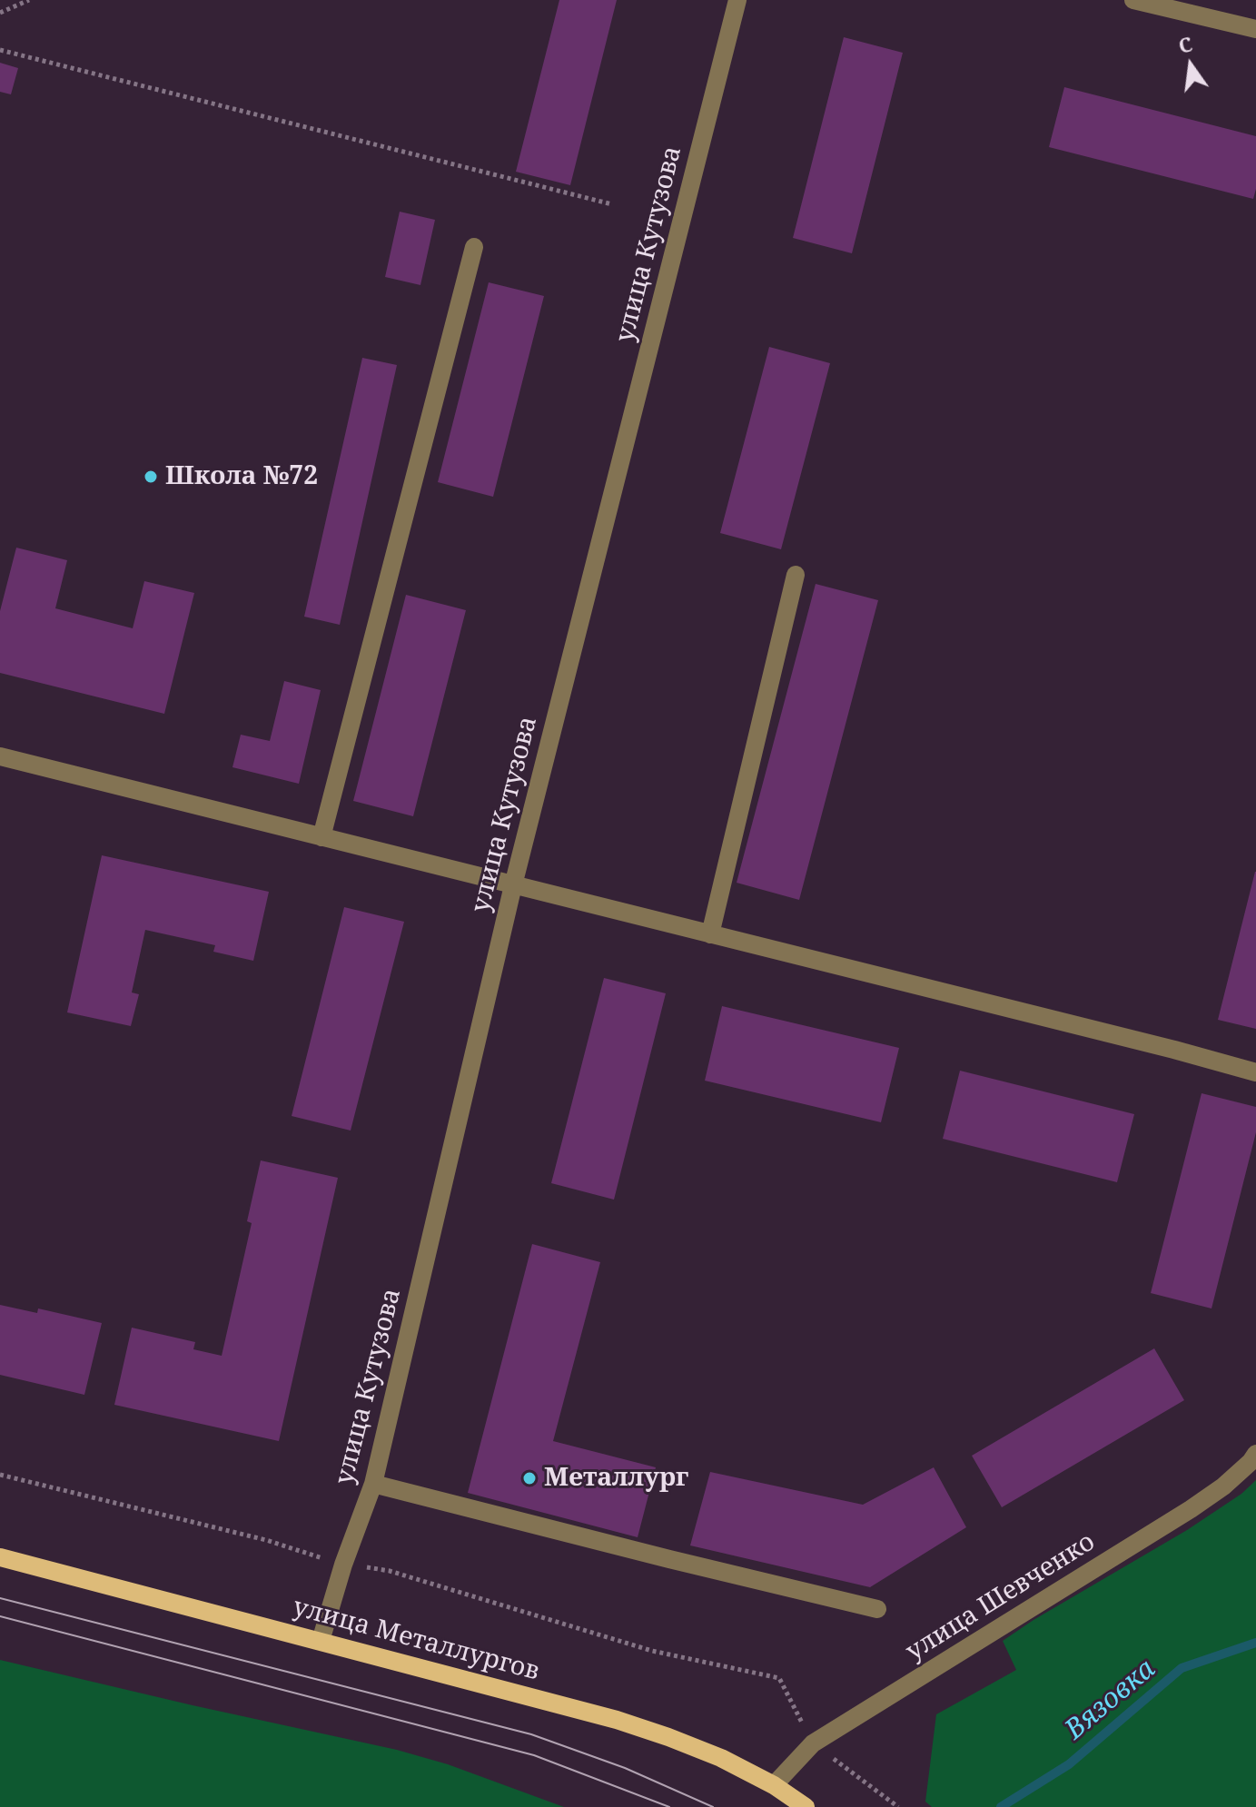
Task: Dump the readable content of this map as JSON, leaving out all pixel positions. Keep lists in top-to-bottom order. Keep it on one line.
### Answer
{"streets":{"main road":["улица Металлургов"],"street":["улица Кутузова","улица Шевченко"]},"crossings":[["улица Кутузова","улица Металлургов"],["улица Шевченко","улица Металлургов"]],"water":["Вязовка"],"places":["Школа №72","Металлург"],"north":"top"}
